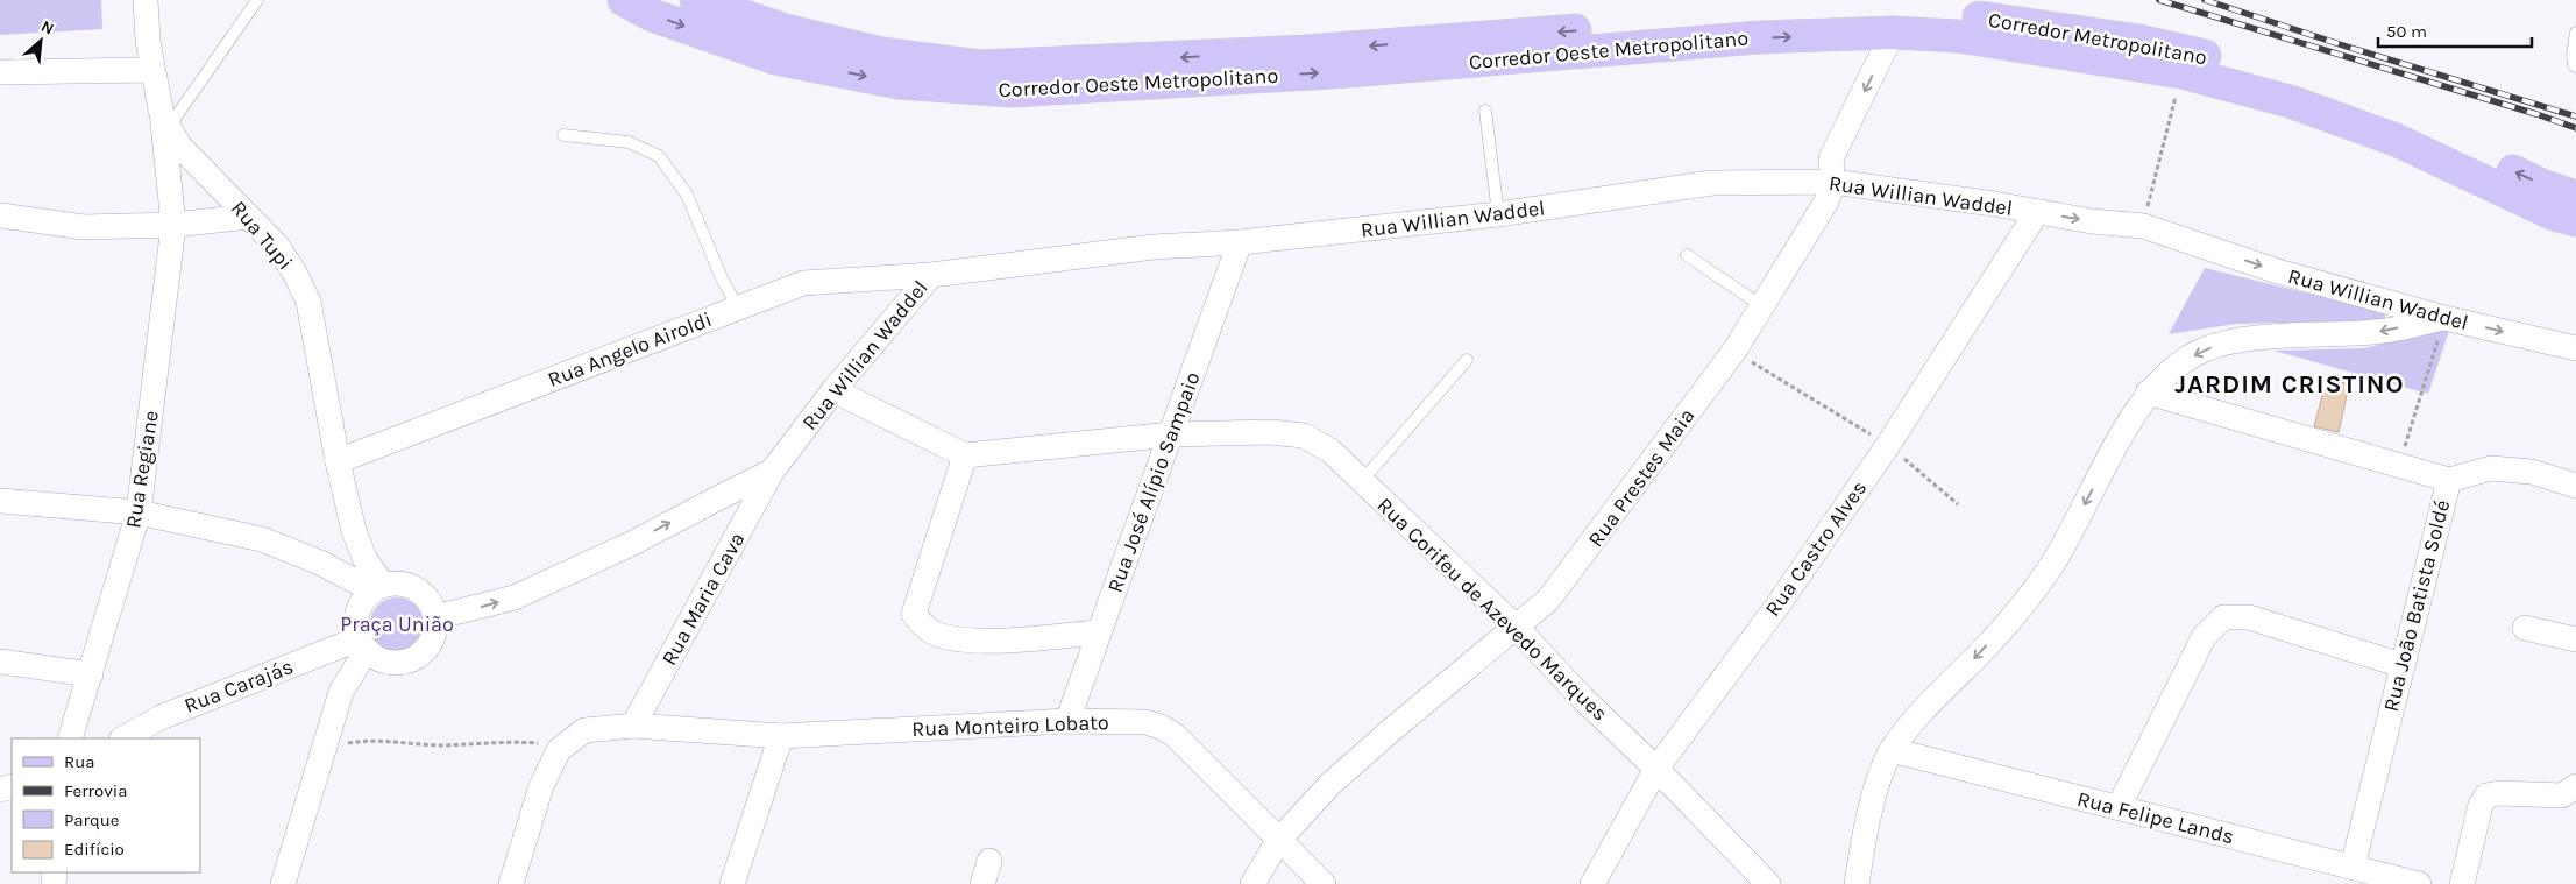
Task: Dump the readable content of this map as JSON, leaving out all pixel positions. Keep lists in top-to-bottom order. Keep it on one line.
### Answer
{"streets":{"main road":["Corredor Metropolitano","Corredor Oeste Metropolitano"],"street":["Rua Willian Waddel","Rua Tupi","Rua Angelo Airoldi","Rua Regiane","Rua Prestes Maia","Rua José Alípio Sampaio","Rua Castro Alves","Rua Maria Cava","Rua João Batista Soldé","Rua Corifeu de Azevedo Marques","Rua Carajás","Rua Monteiro Lobato","Rua Felipe Lands"]},"crossings":[["Corredor Oeste Metropolitano","Rua Prestes Maia"],["Rua Willian Waddel","Rua Tupi"],["Rua Willian Waddel","Rua Angelo Airoldi"],["Rua Willian Waddel","Rua Prestes Maia"],["Rua Willian Waddel","Rua José Alípio Sampaio"],["Rua Willian Waddel","Rua Castro Alves"],["Rua Willian Waddel","Rua Maria Cava"],["Rua Willian Waddel","Rua Carajás"],["Rua Tupi","Rua Angelo Airoldi"],["Rua Tupi","Rua Regiane"],["Rua Tupi","Rua Carajás"],["Rua Prestes Maia","Rua Corifeu de Azevedo Marques"],["Rua Prestes Maia","Rua Monteiro Lobato"],["Rua José Alípio Sampaio","Rua Corifeu de Azevedo Marques"],["Rua José Alípio Sampaio","Rua Monteiro Lobato"],["Rua Castro Alves","Rua Corifeu de Azevedo Marques"],["Rua Maria Cava","Rua Monteiro Lobato"],["Rua João Batista Soldé","Rua Felipe Lands"]],"one_way":["Corredor Metropolitano","Corredor Oeste Metropolitano"],"districts":["JARDIM CRISTINO"],"parks":["Praça União"],"legend":["Rua","Ferrovia","Parque","Edifício"],"scale_bar":"50 m","north":"top right"}
